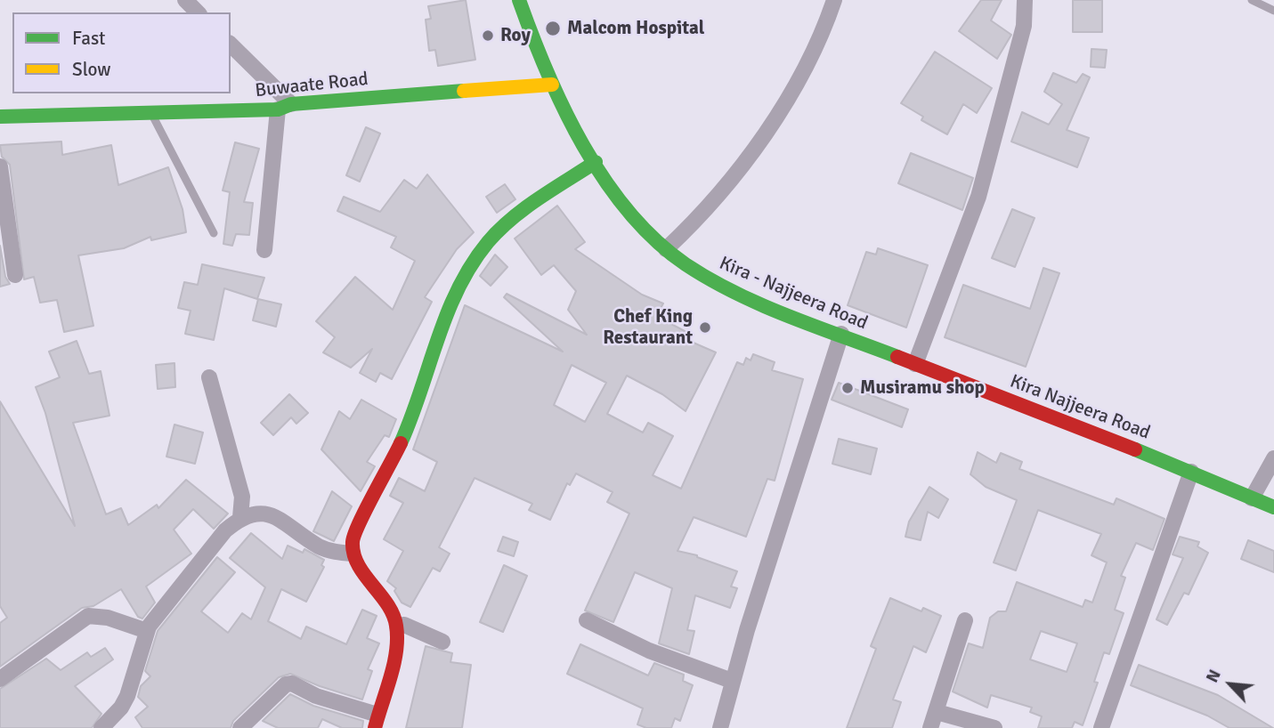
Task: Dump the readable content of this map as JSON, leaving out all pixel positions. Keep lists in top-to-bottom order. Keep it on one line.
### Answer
{"streets":{"street":["Buwaate Road","Kira - Najjeera Road","Kira Najjeera Road"]},"crossings":[["Buwaate Road","Kira - Najjeera Road"],["Kira - Najjeera Road","Kira Najjeera Road"]],"places":["Malcom Hospital","Roy","Chef King Restaurant","Musiramu shop"],"legend":["Fast","Slow"],"north":"top left"}
